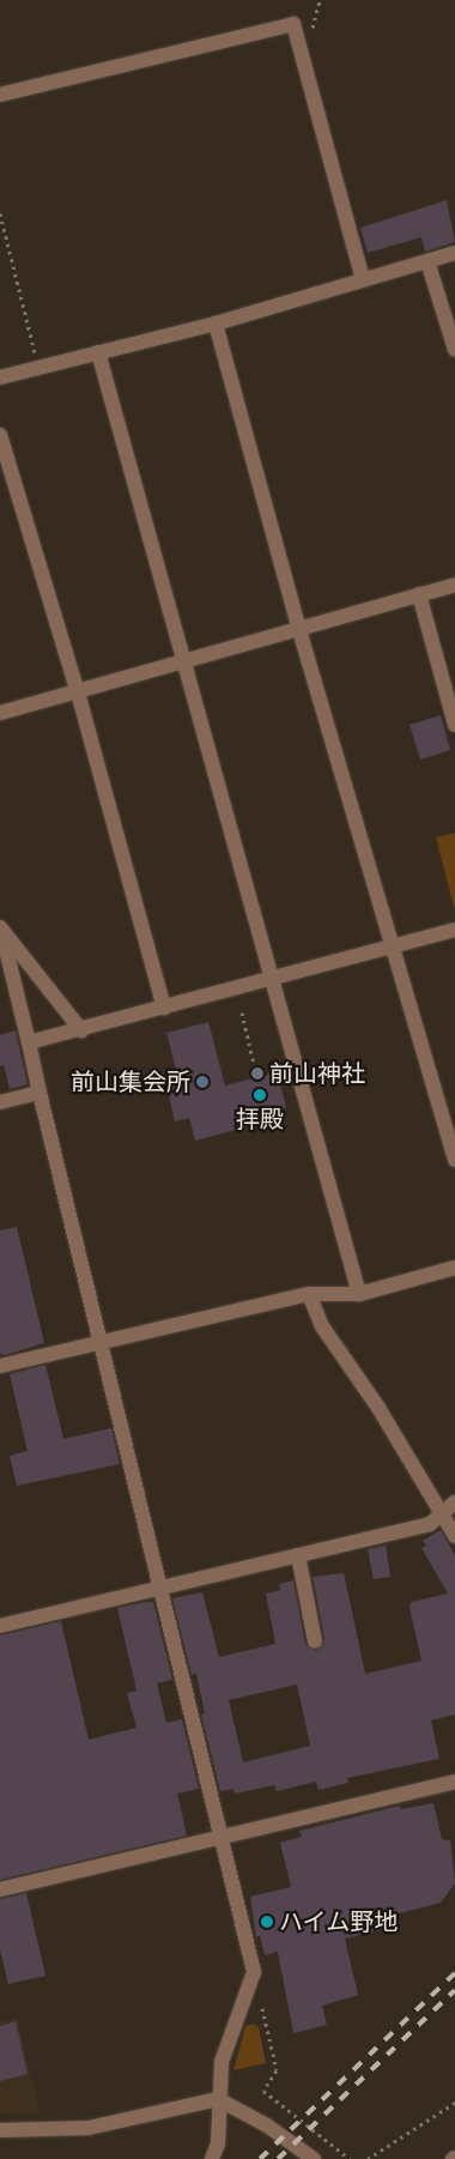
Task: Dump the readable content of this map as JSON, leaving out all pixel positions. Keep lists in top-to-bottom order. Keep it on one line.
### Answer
{"places":["前山神社","前山集会所","拝殿","ハイム野地"]}
